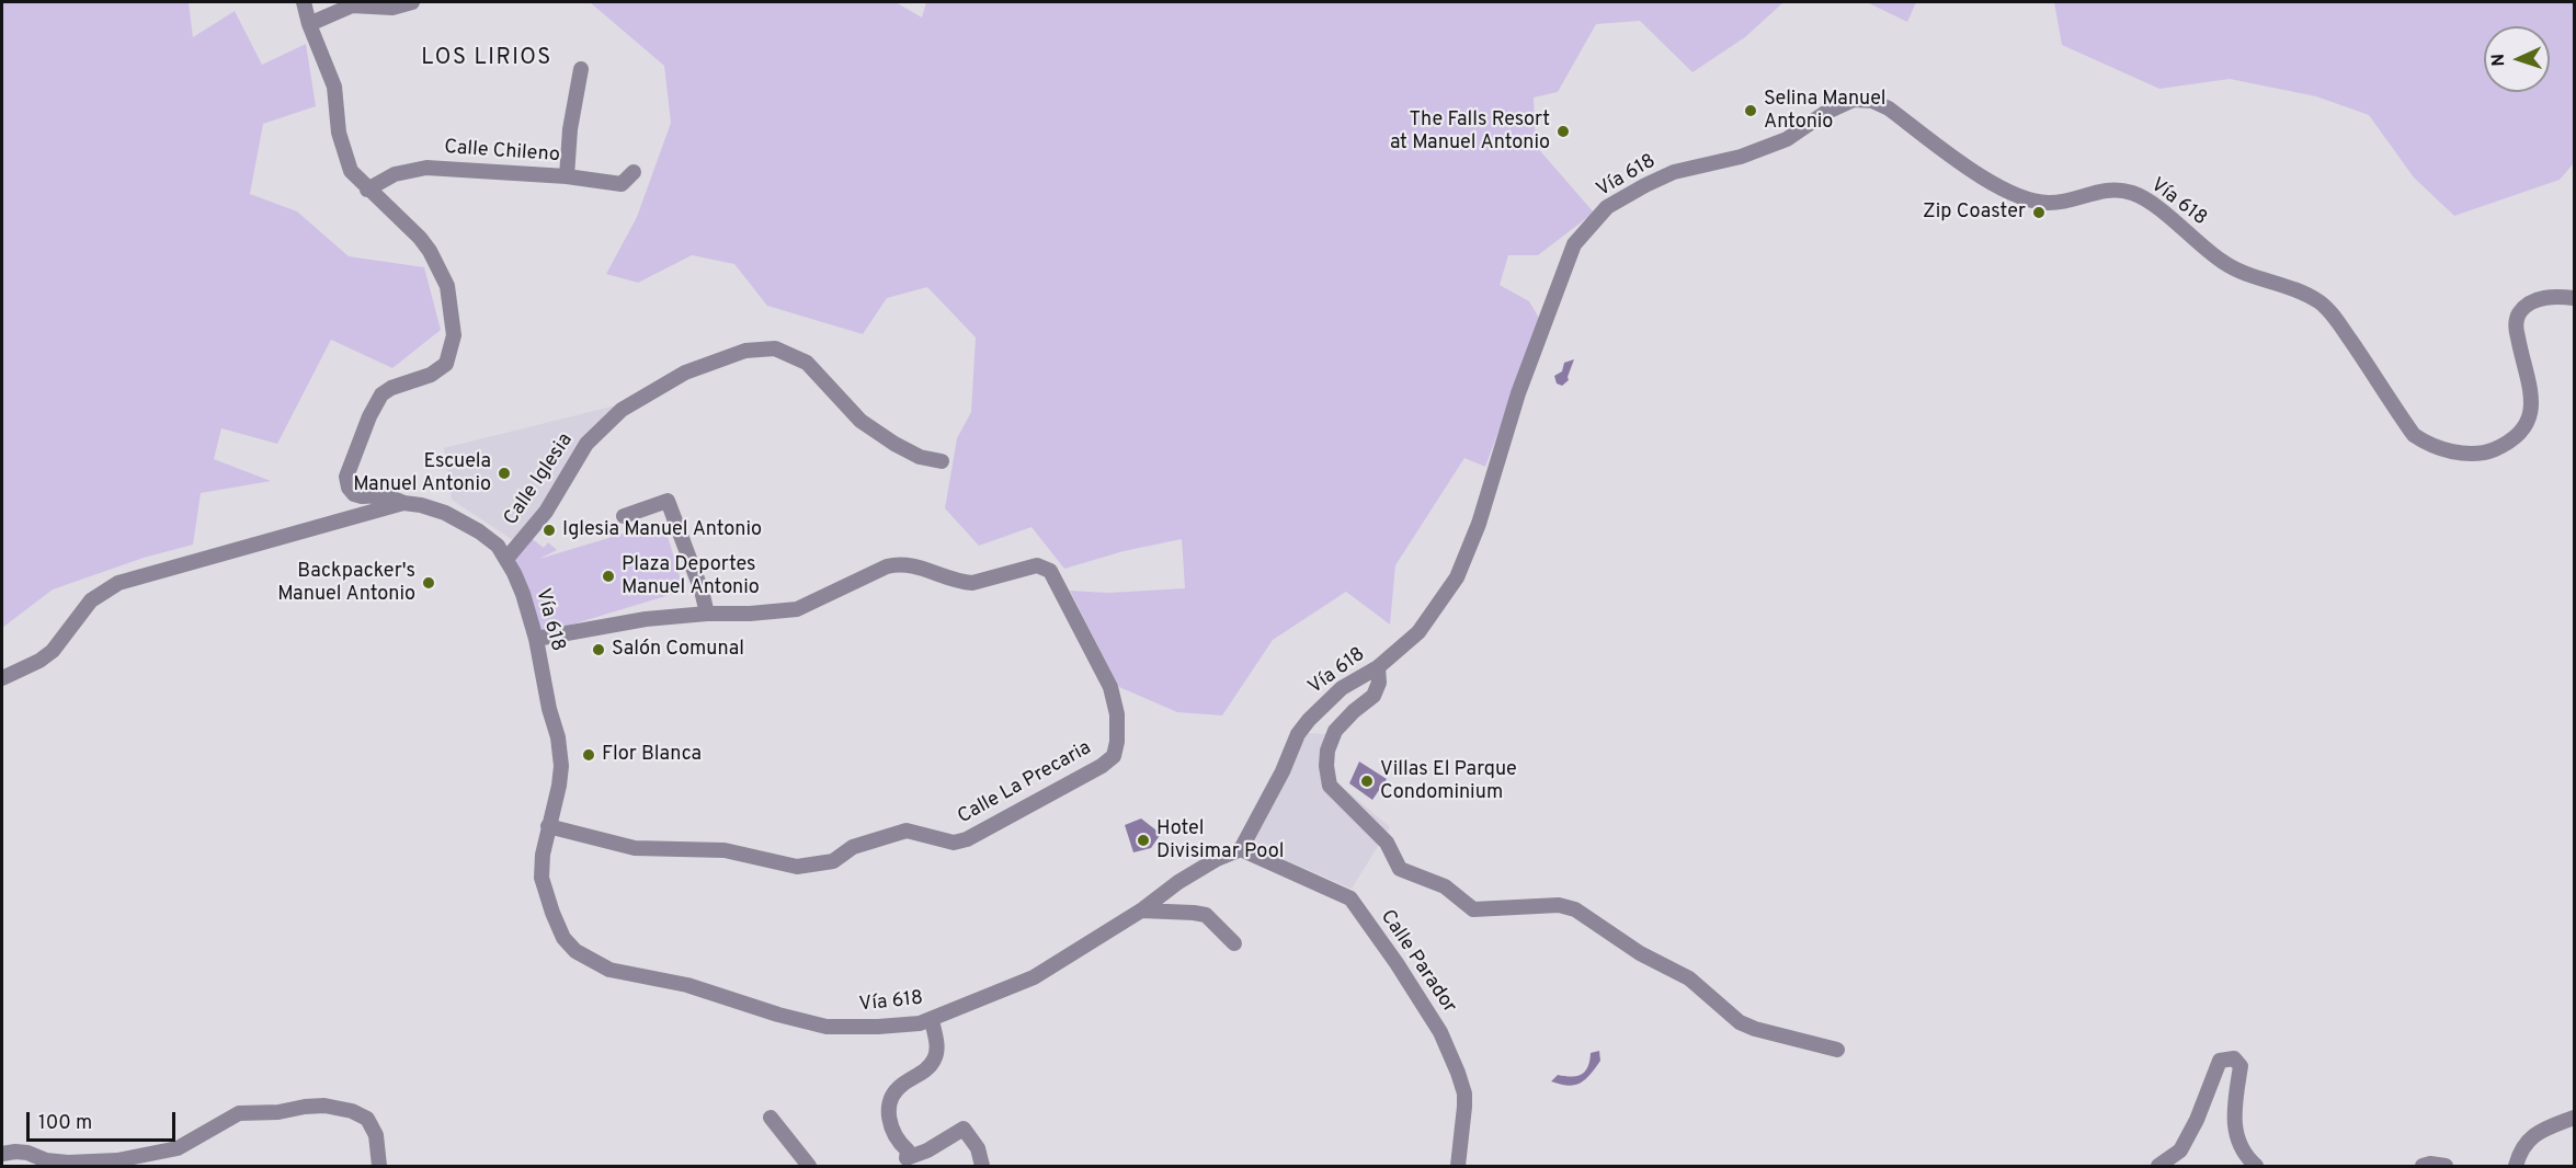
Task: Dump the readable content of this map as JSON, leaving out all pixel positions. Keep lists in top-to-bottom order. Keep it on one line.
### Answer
{"streets":{"street":["Calle Chileno","Vía 618","Calle Iglesia","Calle La Precaria","Calle Parador"]},"crossings":[["Vía 618","Calle Iglesia"],["Vía 618","Calle La Precaria"],["Vía 618","Calle Parador"]],"districts":["LOS LIRIOS"],"places":["Selina Manuel Antonio","The Falls Resort at Manuel Antonio","Zip Coaster","Escuela Manuel Antonio","Iglesia Manuel Antonio","Plaza Deportes Manuel Antonio","Backpacker's Manuel Antonio","Salón Comunal","Flor Blanca","Villas El Parque Condominium","Hotel Divisimar Pool"],"scale_bar":"100 m","north":"left"}
